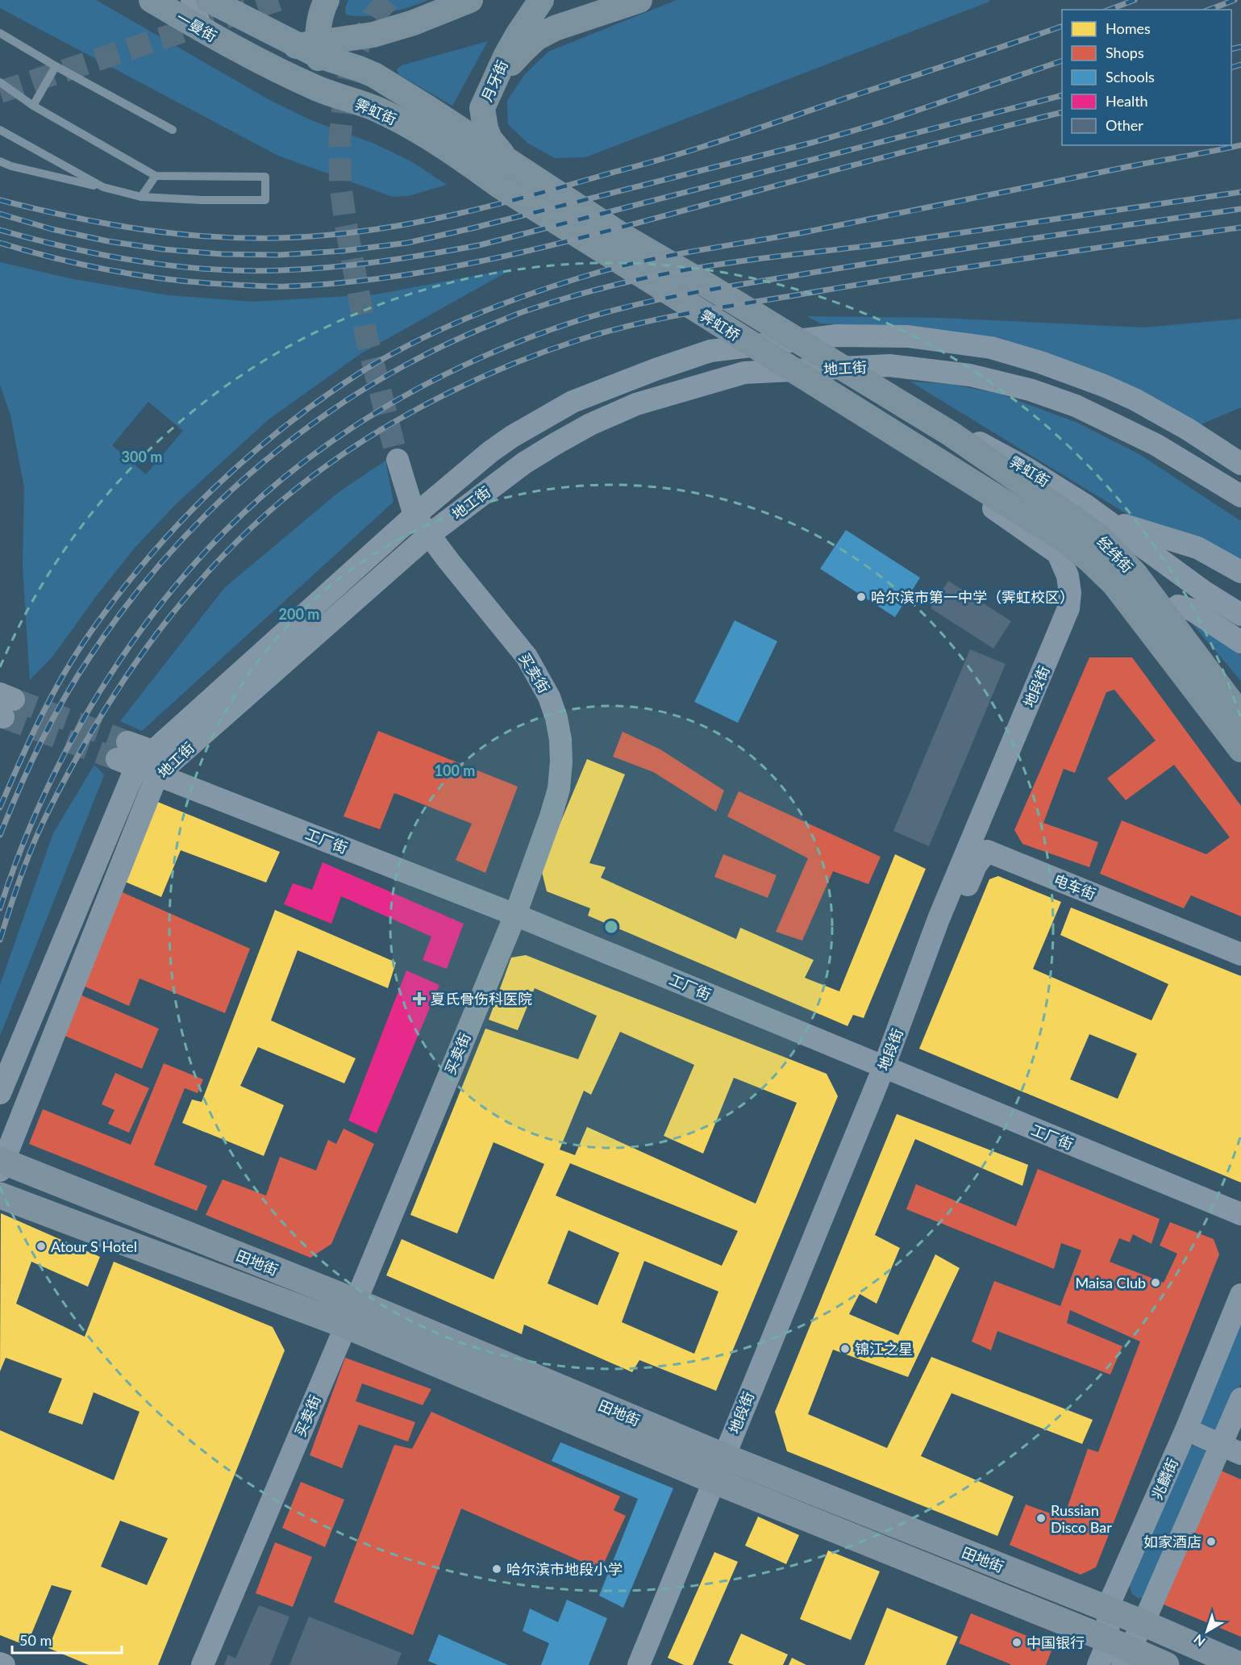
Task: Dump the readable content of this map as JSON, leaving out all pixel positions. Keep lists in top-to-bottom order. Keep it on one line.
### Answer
{"streets":{"highway":["田地街"],"main road":["一曼街","月牙街","霁虹街","霁虹桥","地工街","经纬街","买卖街","地段街","工厂街","电车街","兆麟街"]},"crossings":[["一曼街","霁虹街"],["月牙街","霁虹街"],["月牙街","霁虹桥"],["霁虹街","霁虹桥"],["霁虹街","经纬街"],["霁虹桥","经纬街"],["霁虹桥","地段街"],["地工街","买卖街"],["地工街","工厂街"],["地工街","田地街"],["经纬街","地段街"],["买卖街","工厂街"],["买卖街","田地街"],["地段街","工厂街"],["地段街","电车街"],["地段街","田地街"],["田地街","兆麟街"]],"places":{"other":["哈尔滨市第一中学（霁虹校区）","Atour S Hotel","Maisa Club","锦江之星","Russian Disco Bar","如家酒店","哈尔滨市地段小学","中国银行"],"health":["夏氏骨伤科医院"]},"legend":["Homes","Shops","Schools","Health","Other"],"scale_bar":"50 m","north":"bottom left","rings":["300 m","200 m","100 m"]}
